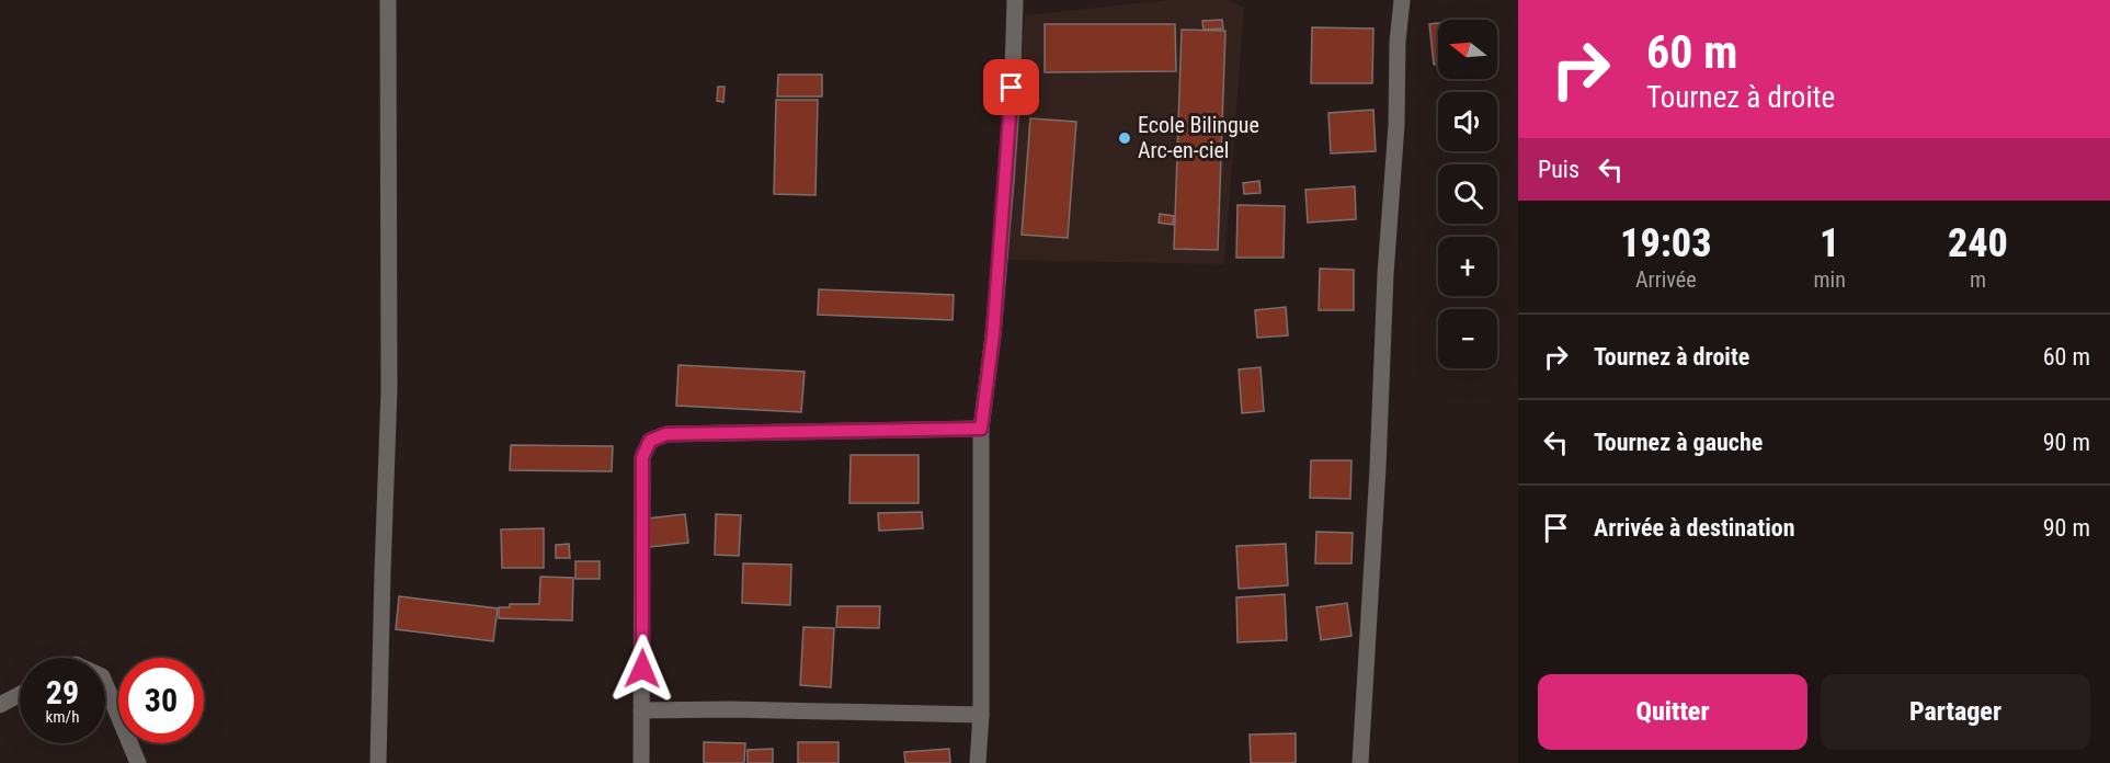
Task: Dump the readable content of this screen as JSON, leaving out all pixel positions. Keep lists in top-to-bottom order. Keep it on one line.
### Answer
{"places":["Ecole Bilingue Arc-en-ciel"],"north":"left","page":{"turn":["60 m","Tournez à droite"],"map_buttons":["+","−"],"then":"Puis","eta":["19:03","Arrivée","1","min","240","m"],"list":[{"name":"Tournez à droite","value":"60 m"},{"name":"Tournez à gauche","value":"90 m"},{"name":"Arrivée à destination","value":"90 m"}],"speed":"29 km/h","limit":"30","buttons":["Quitter","Partager"]}}
